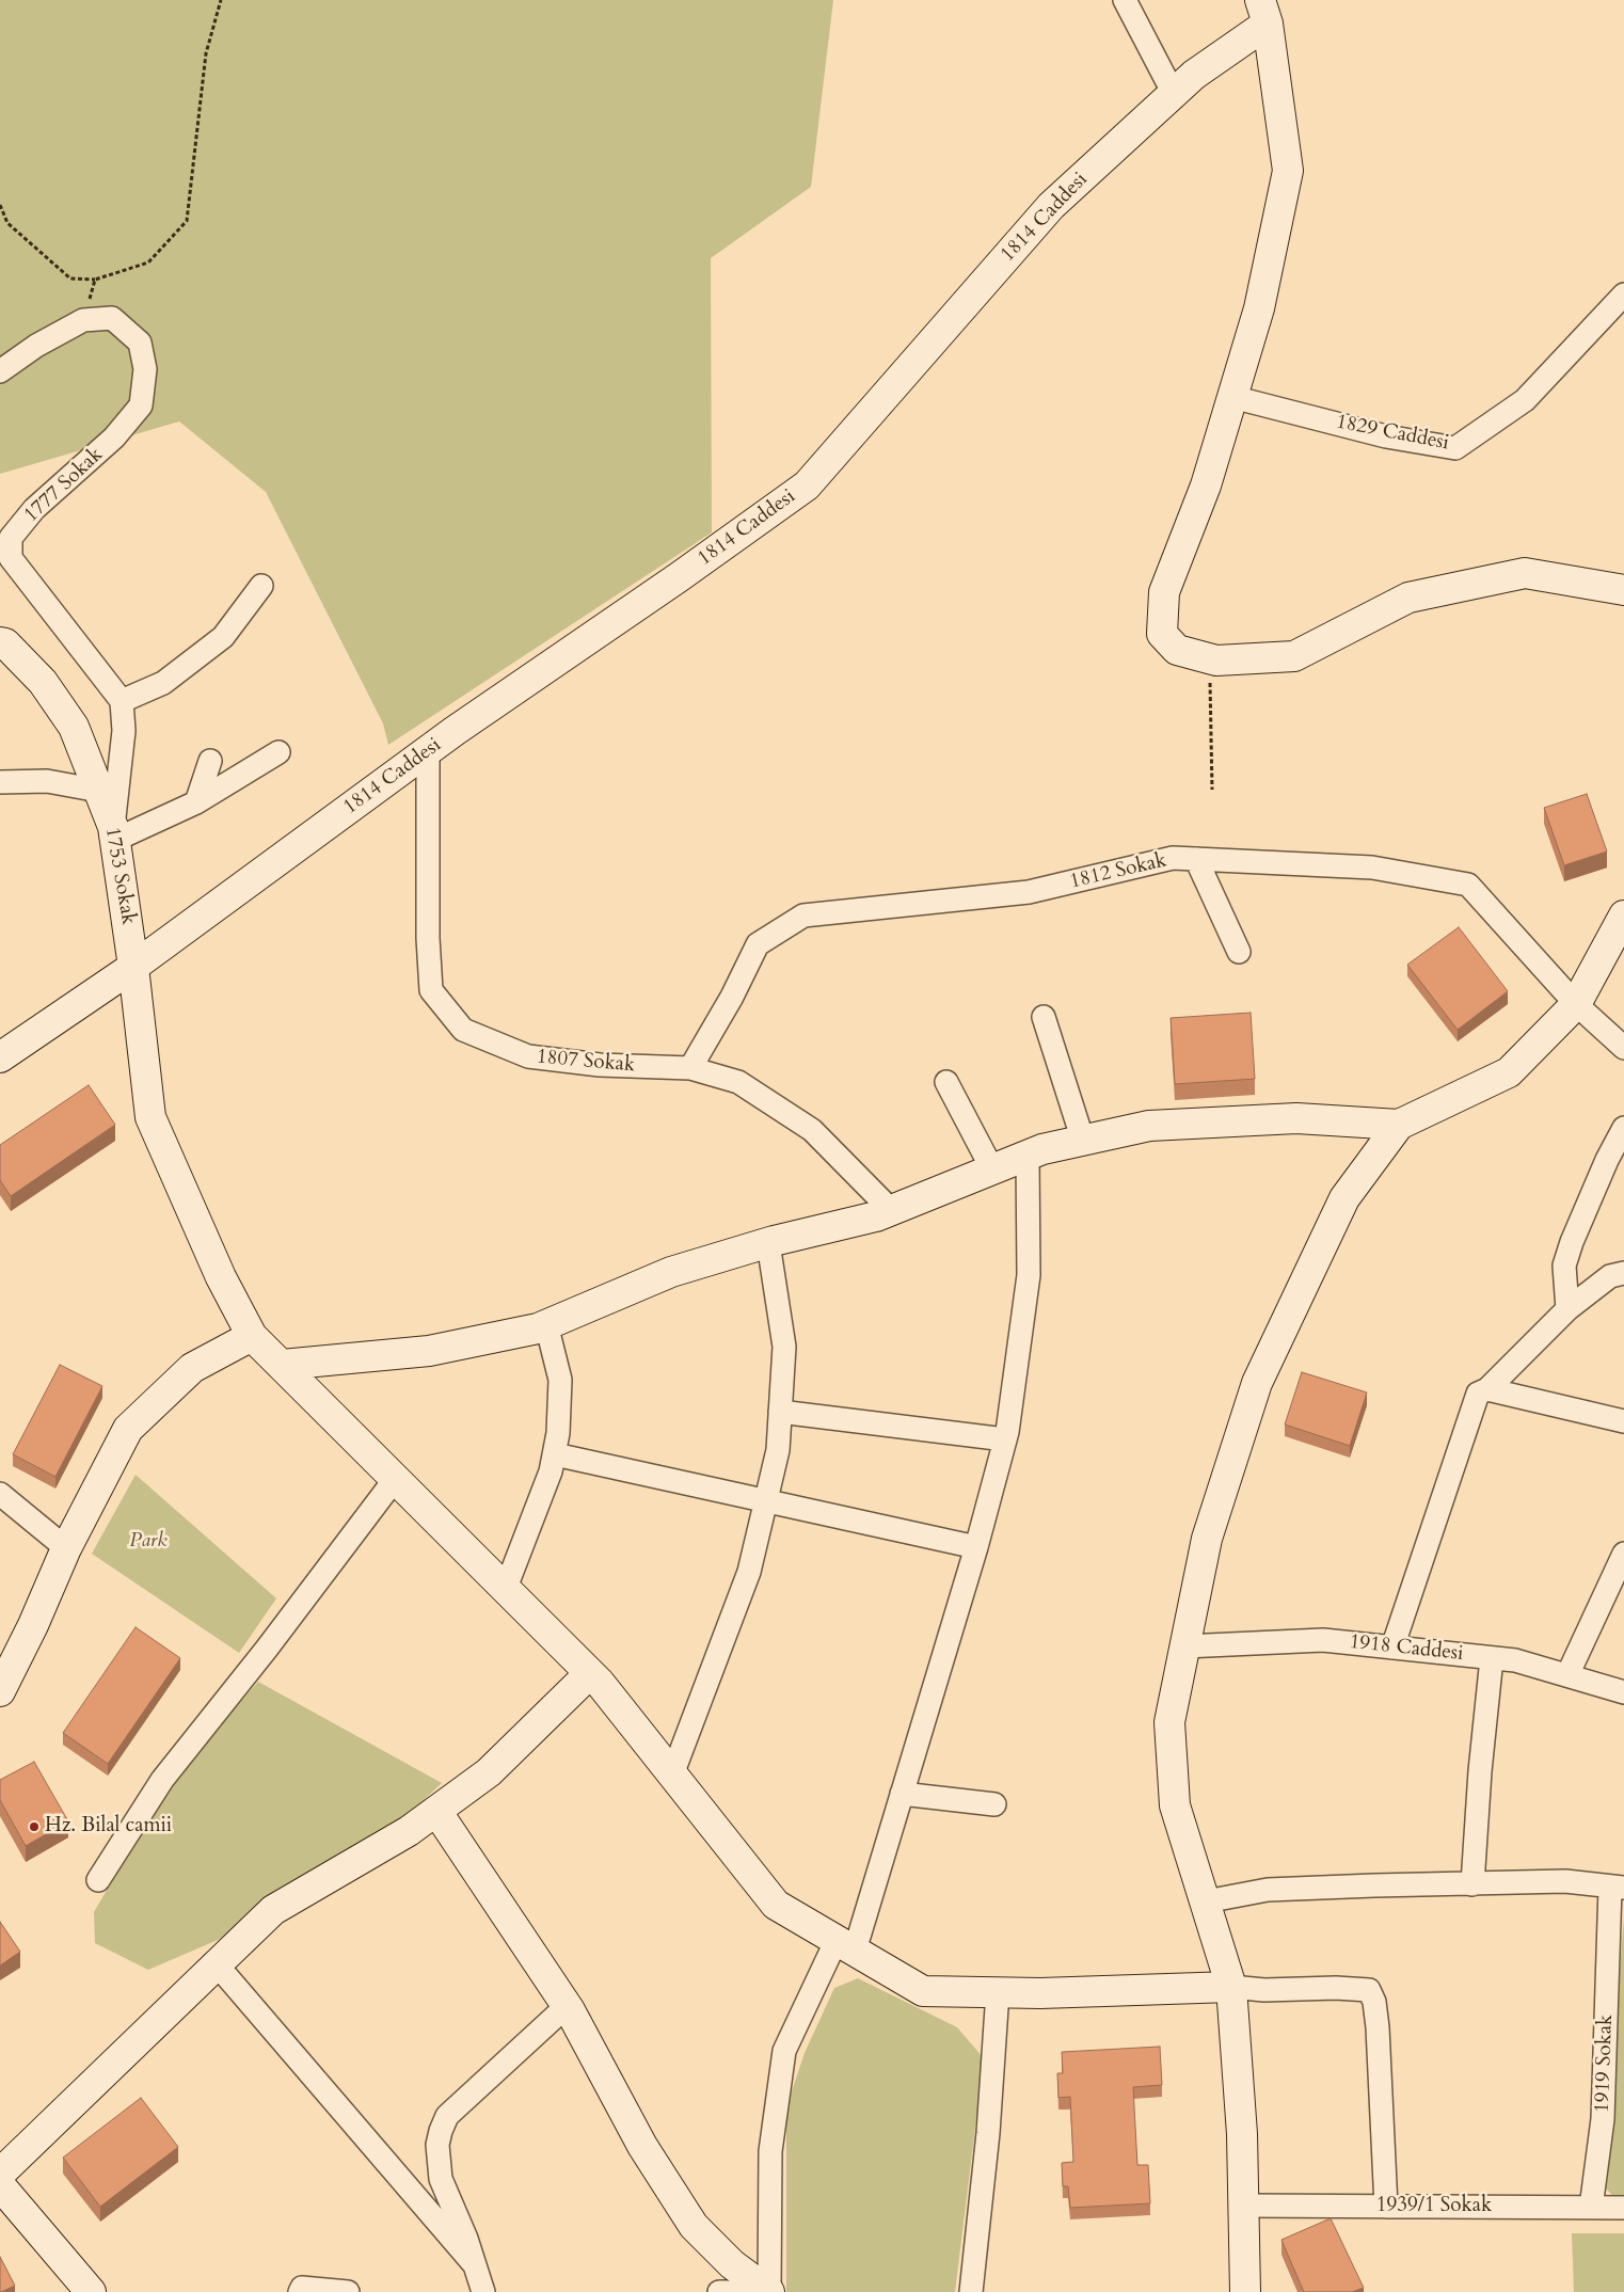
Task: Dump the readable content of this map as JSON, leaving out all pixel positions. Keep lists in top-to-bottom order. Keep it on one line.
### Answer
{"streets":{"street":["1814 Caddesi","1829 Caddesi","1777 Sokak","1812 Sokak","1753 Sokak","1807 Sokak","1918 Caddesi","1919 Sokak","1939/1 Sokak"]},"crossings":[["1814 Caddesi","1753 Sokak"],["1814 Caddesi","1807 Sokak"],["1812 Sokak","1807 Sokak"],["1919 Sokak","1939/1 Sokak"]],"parks":["Park"],"places":["Hz. Bilal camii"]}
